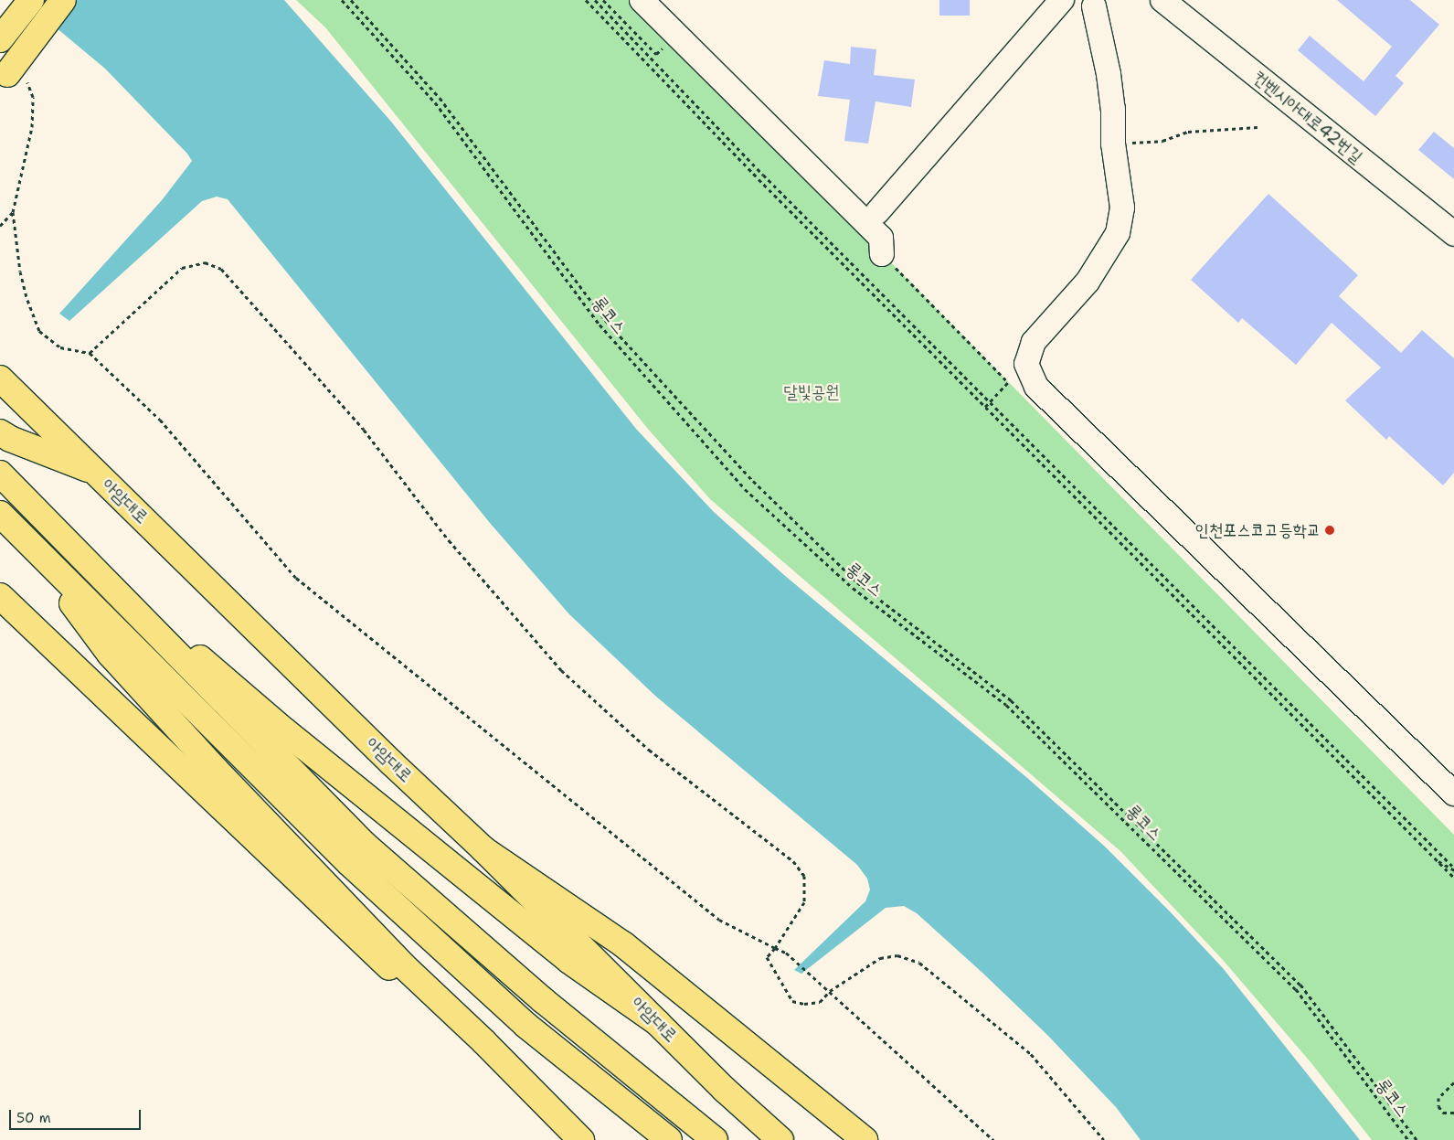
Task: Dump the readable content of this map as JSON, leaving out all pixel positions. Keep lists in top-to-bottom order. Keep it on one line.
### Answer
{"streets":{"main road":["아암대로"],"street":["컨벤시아대로42번길"],"path":["롱코스"]},"parks":["달빛공원"],"places":["인천포스코고등학교"],"scale_bar":"50 m"}
